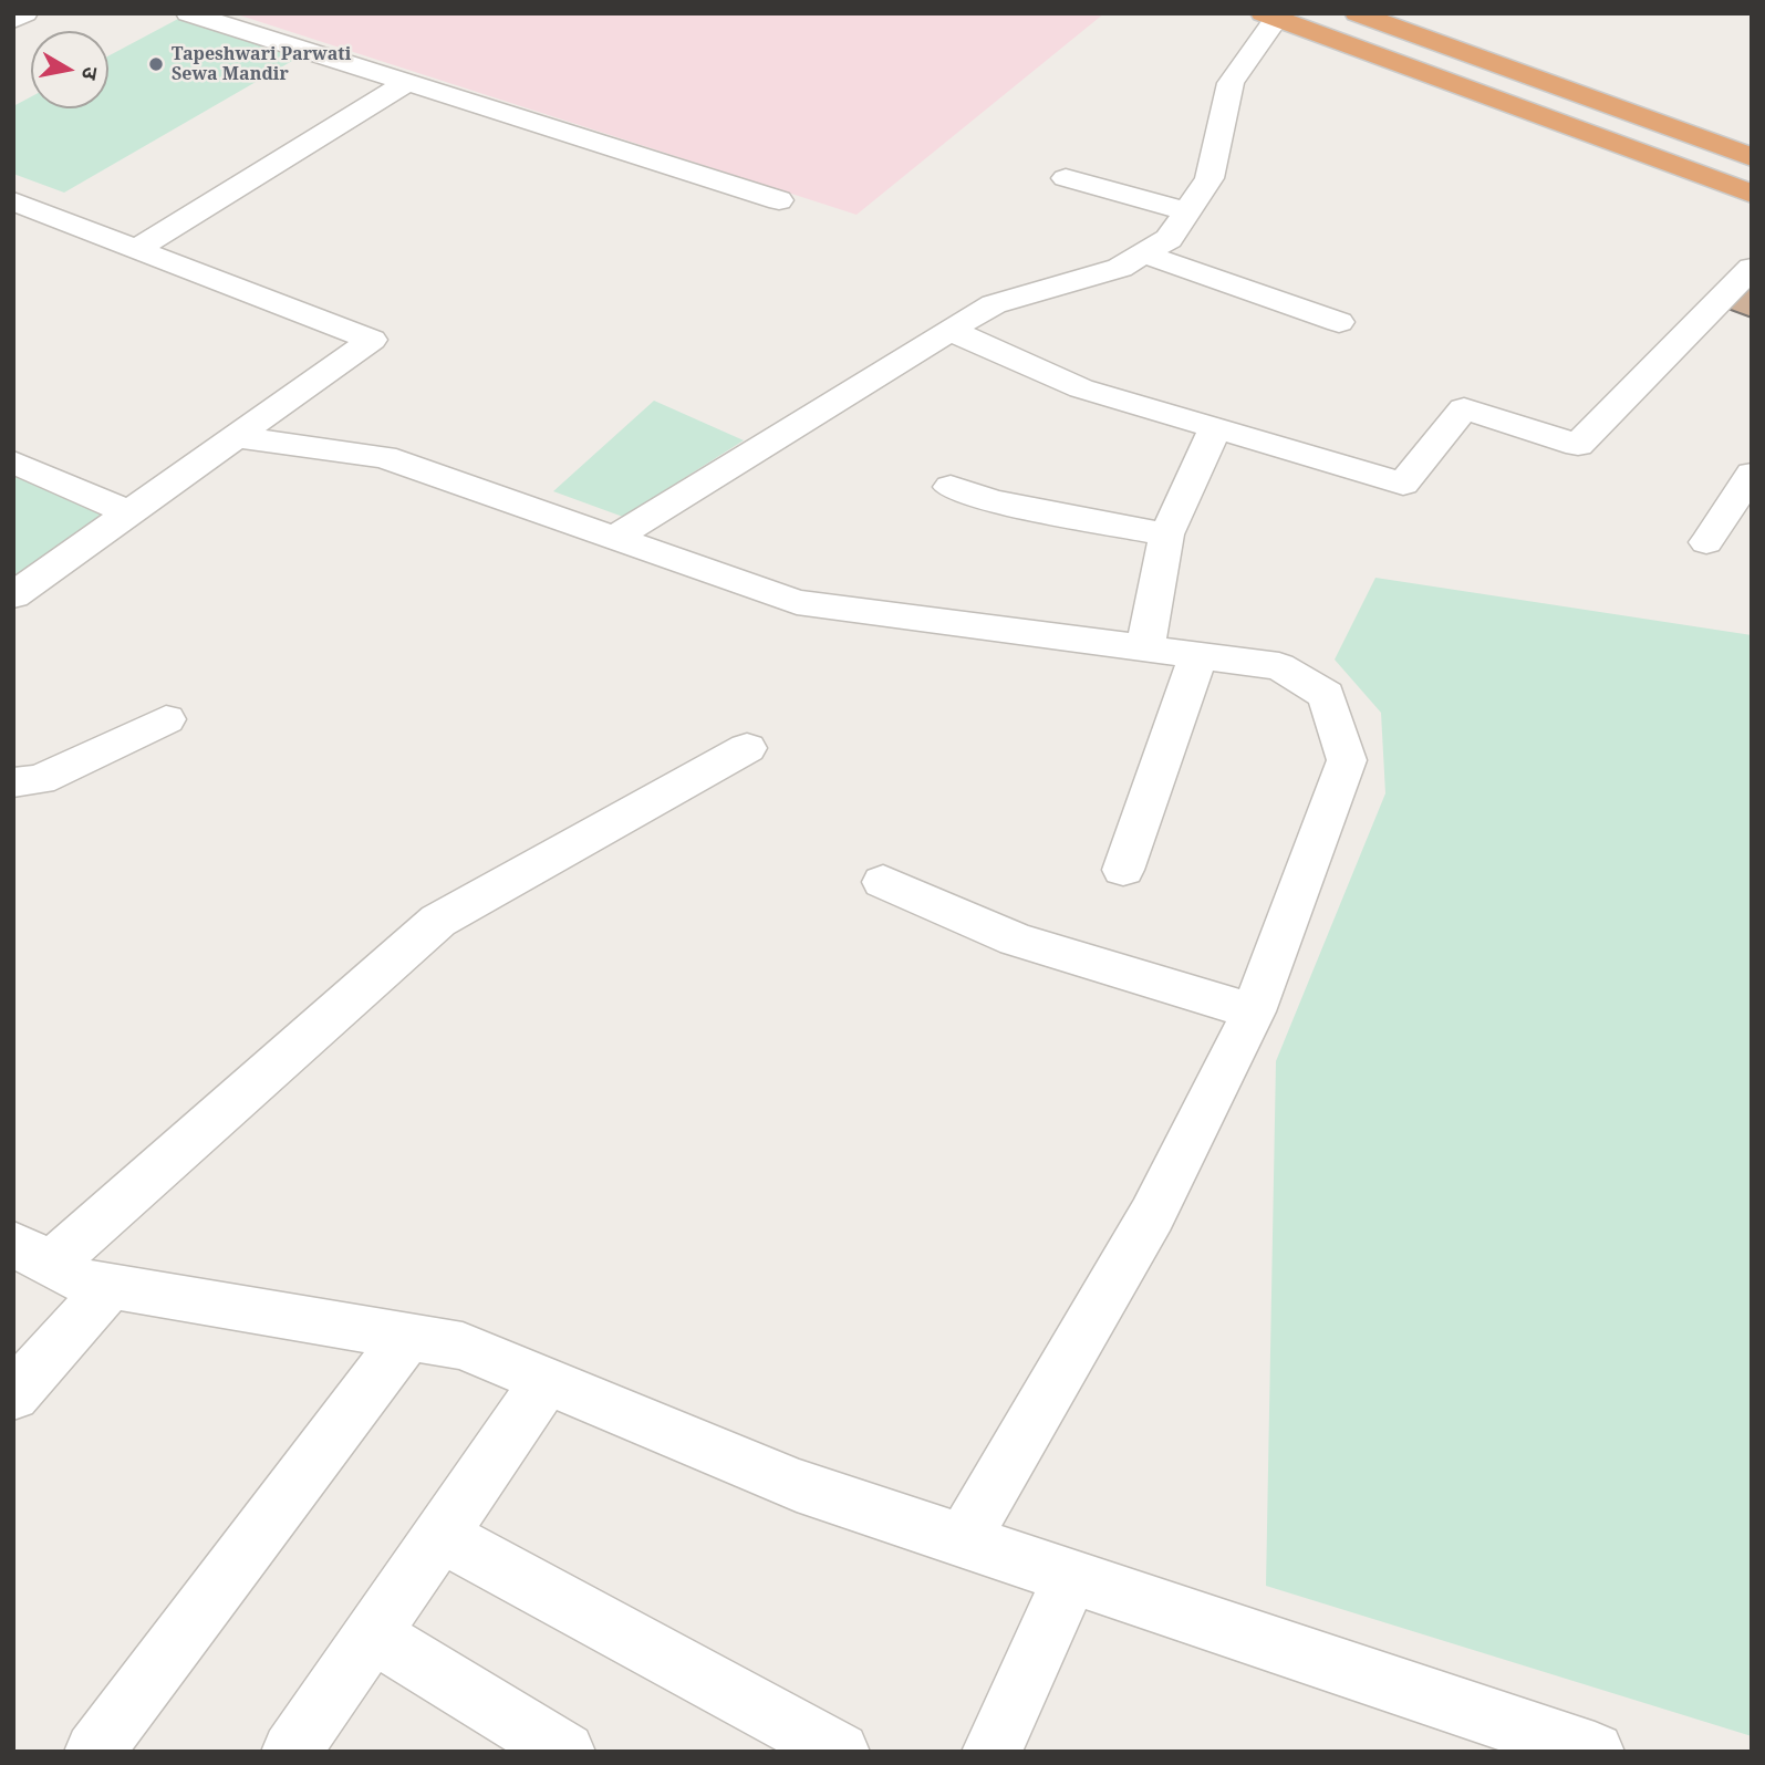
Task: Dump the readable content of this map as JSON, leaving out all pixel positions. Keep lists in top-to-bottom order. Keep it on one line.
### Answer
{"places":["Tapeshwari Parwati Sewa Mandir"],"north":"right"}
